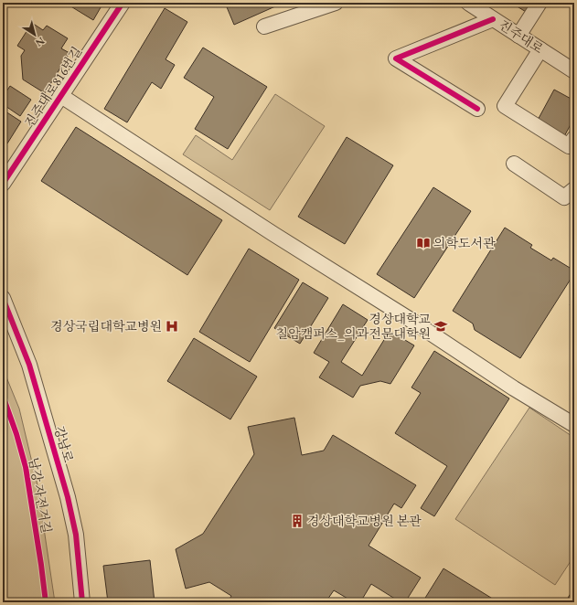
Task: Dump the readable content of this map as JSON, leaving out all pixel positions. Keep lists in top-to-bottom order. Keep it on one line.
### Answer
{"streets":{"street":["진주대로","진주대로816번길","강남로"],"cycle path":["남강 자전거길"]},"places":{"library":["의학도서관"],"hospital":["경상국립대학교병원"],"school or university":["경상대학교 칠암캠퍼스_의과전문대학원"],"building":["경상대학교병원 본관"]},"north":"bottom right"}
